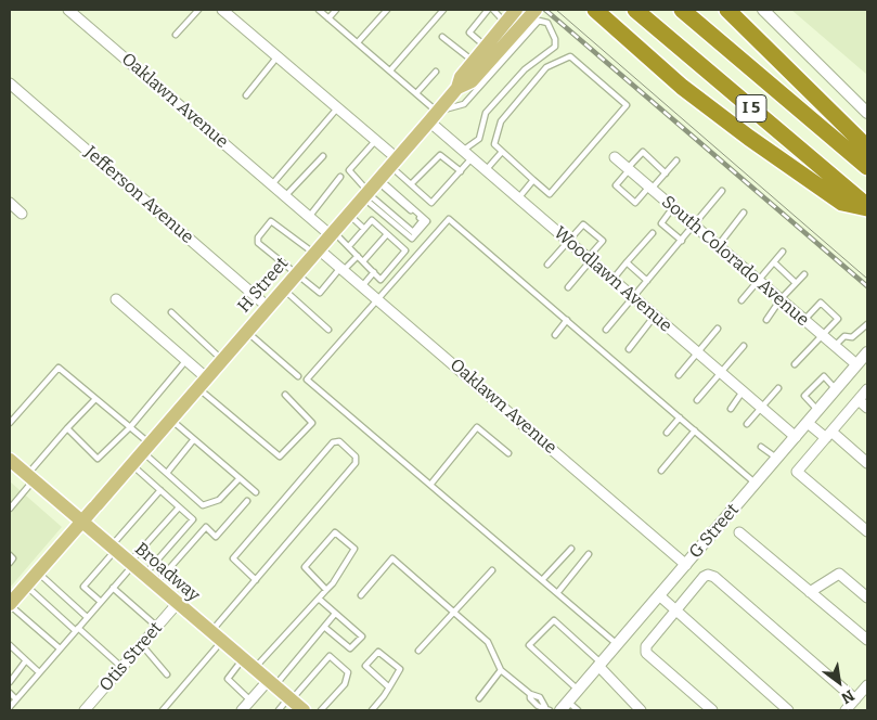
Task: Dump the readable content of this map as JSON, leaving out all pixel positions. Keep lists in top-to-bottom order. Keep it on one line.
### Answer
{"streets":{"highway":["I 5"],"main road":["H Street","Broadway"],"street":["Oaklawn Avenue","Jefferson Avenue","South Colorado Avenue","Woodlawn Avenue","G Street","Otis Street"]},"crossings":[["Oaklawn Avenue","H Street"],["Oaklawn Avenue","G Street"],["Jefferson Avenue","H Street"],["South Colorado Avenue","G Street"],["Woodlawn Avenue","H Street"],["Woodlawn Avenue","G Street"],["H Street","Broadway"],["Broadway","Otis Street"]],"north":"bottom right"}
